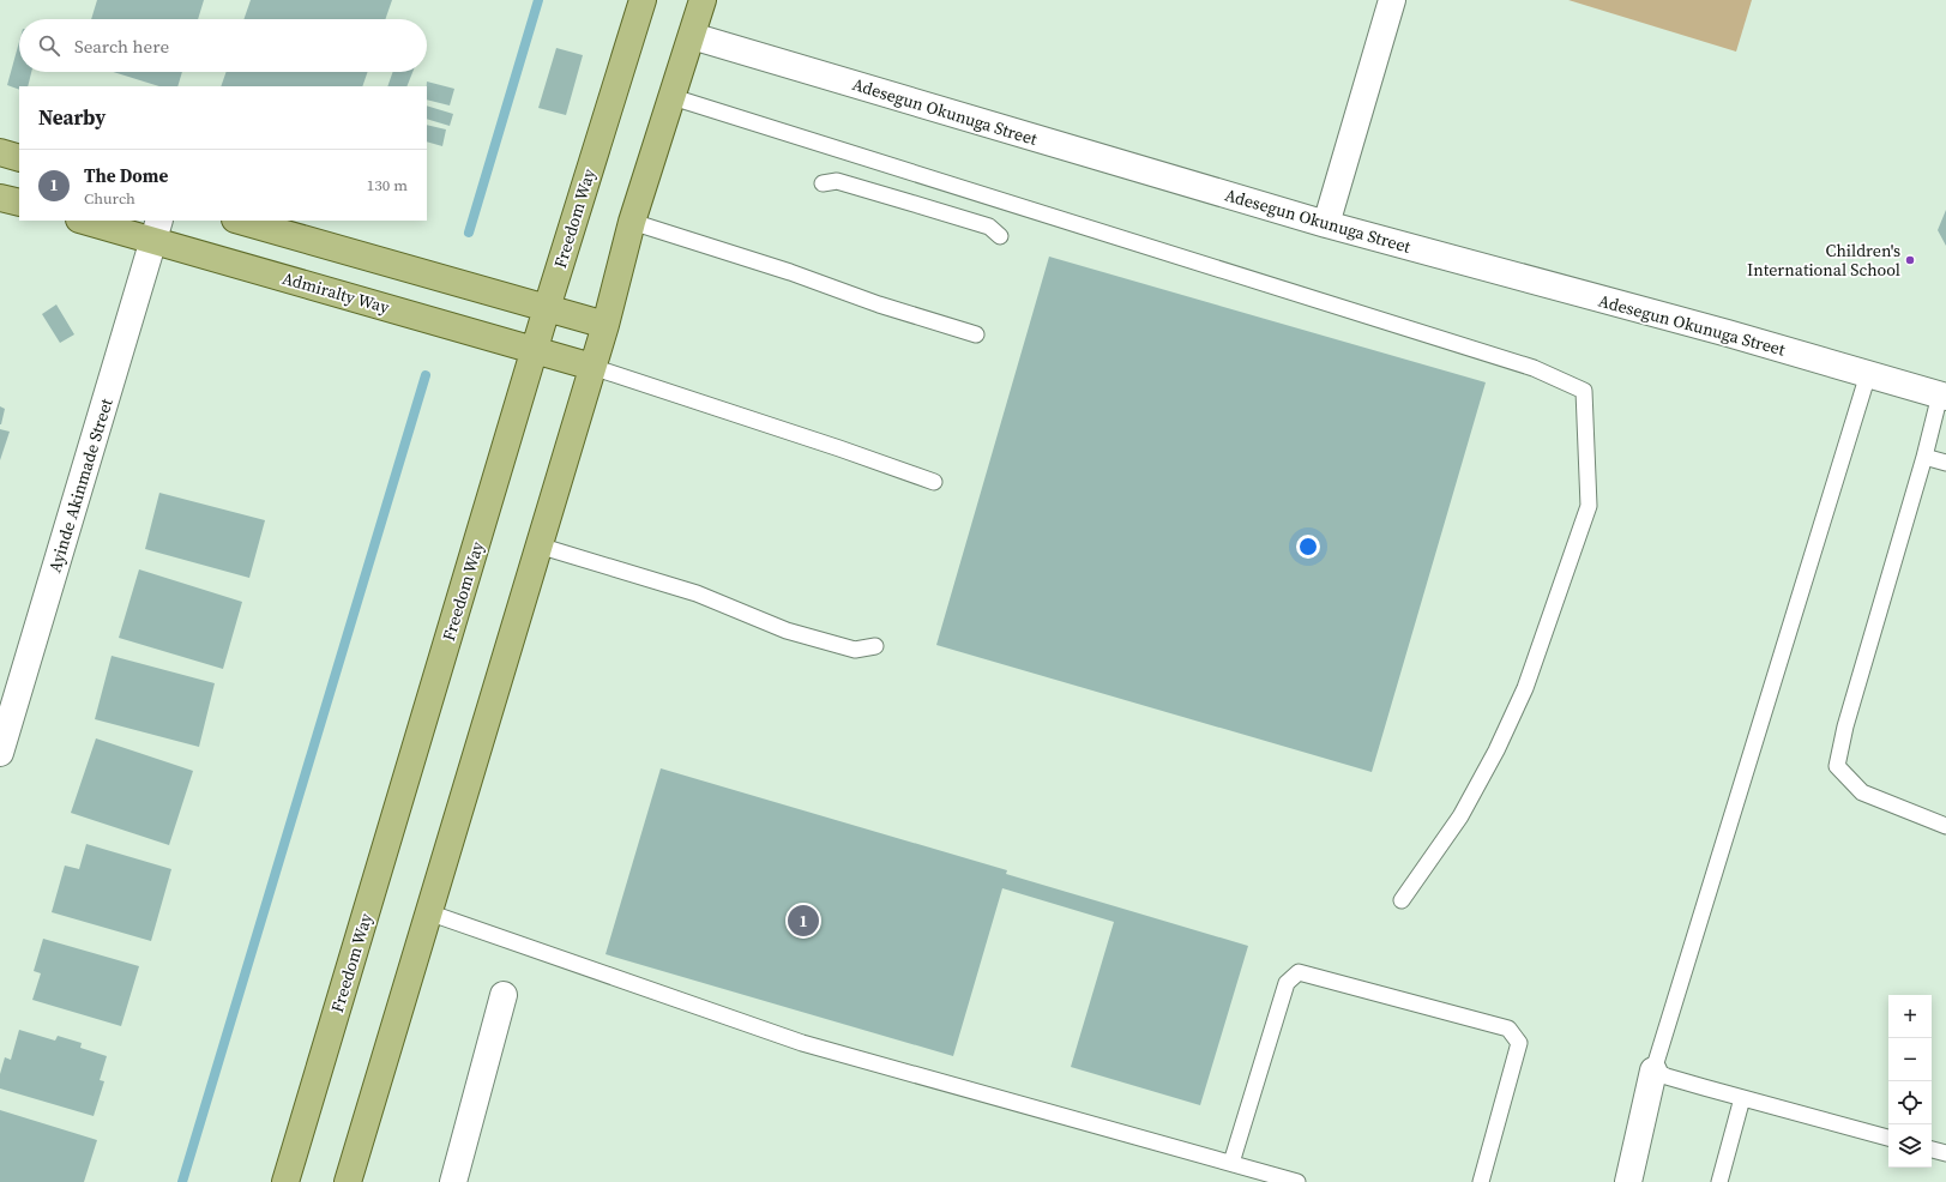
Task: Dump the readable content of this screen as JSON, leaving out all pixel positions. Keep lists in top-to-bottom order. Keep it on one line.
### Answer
{"streets":{"main road":["Freedom Way","Admiralty Way"],"street":["Adesegun Okunuga Street","Ayinde Akinmade Street"]},"crossings":[["Freedom Way","Admiralty Way"],["Admiralty Way","Ayinde Akinmade Street"]],"places":["Children's International School"],"page":{"search":"Search here","heading":"Nearby","list":[{"mark":"1","name":"The Dome","note":"Church","value":"130 m"}],"pins":"1","map_buttons":["+","−"]}}
